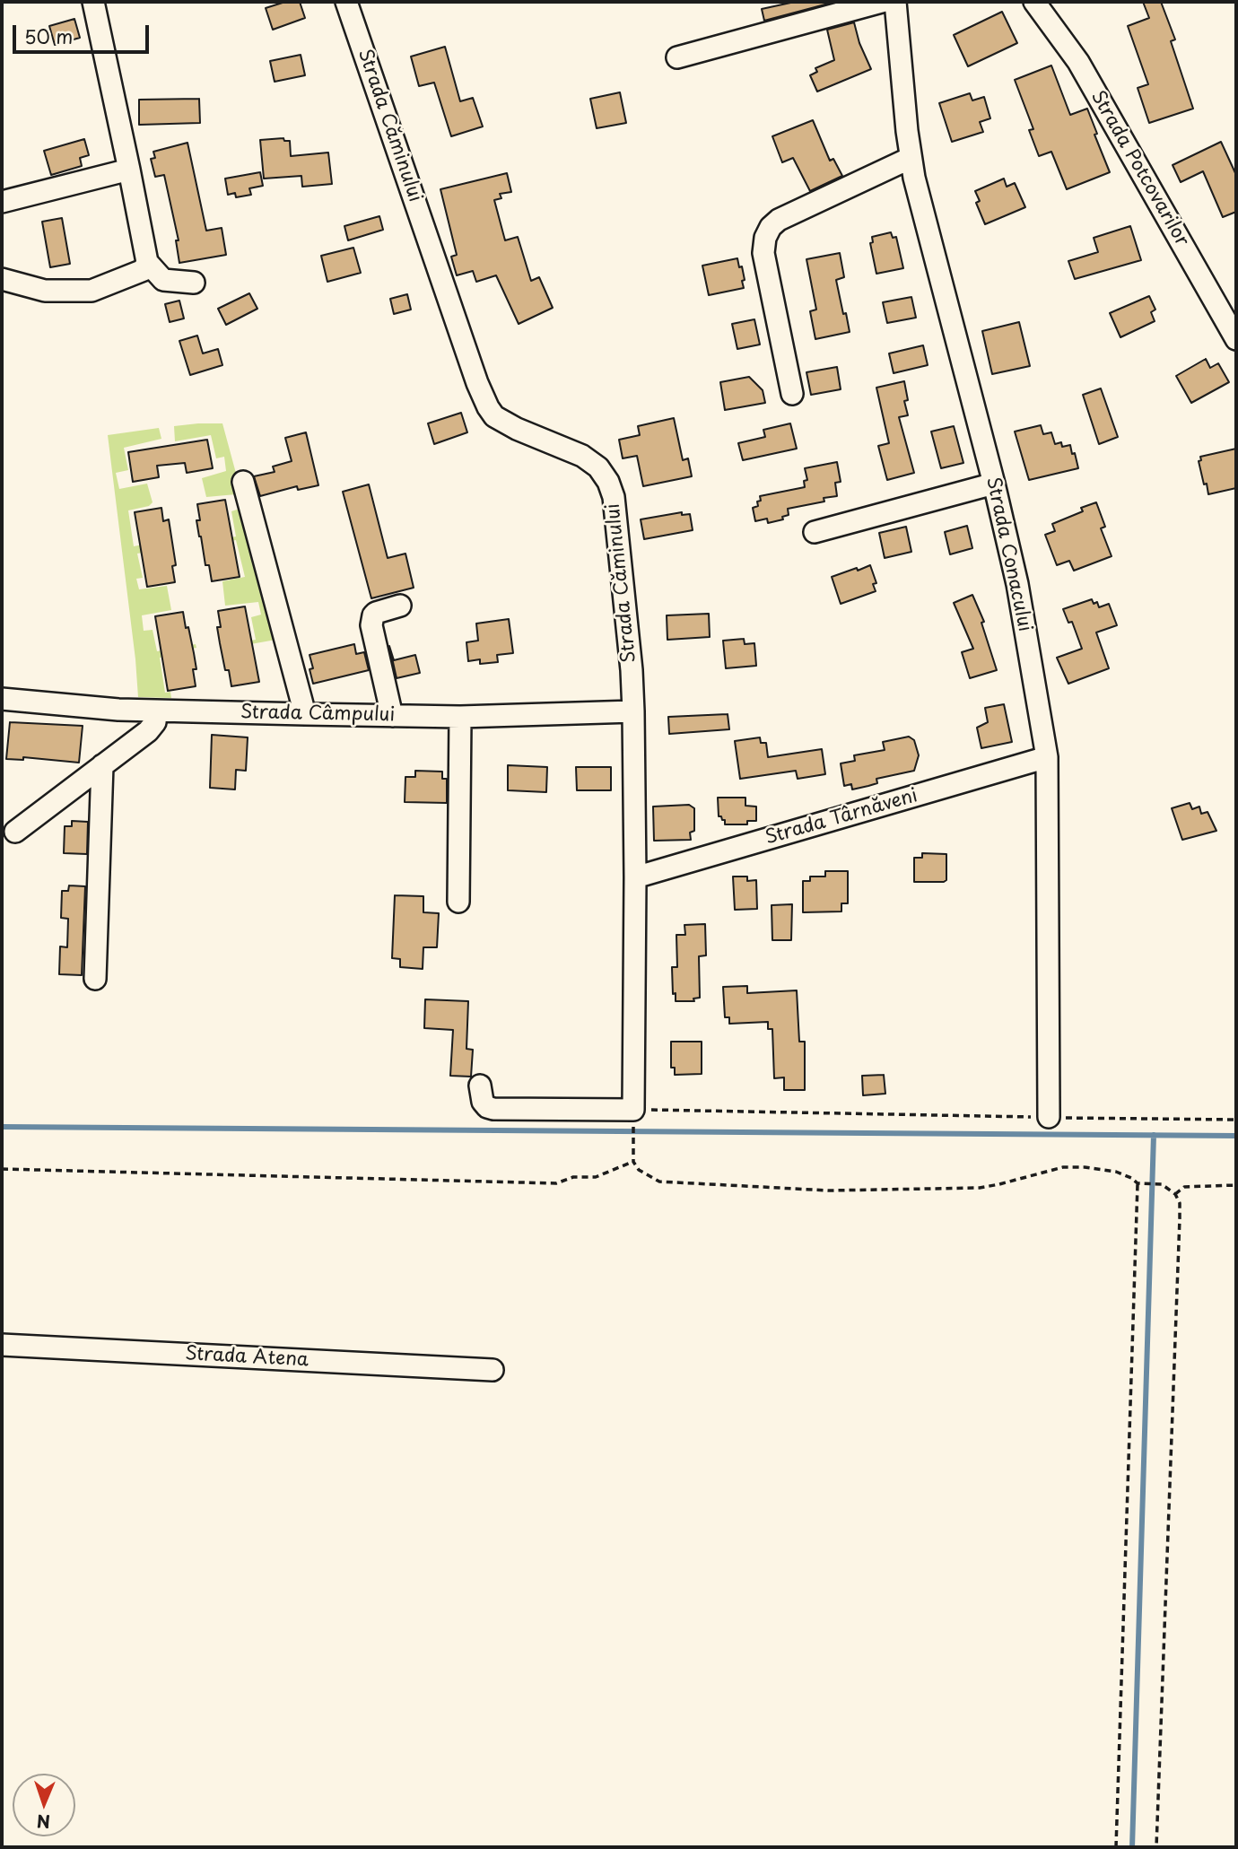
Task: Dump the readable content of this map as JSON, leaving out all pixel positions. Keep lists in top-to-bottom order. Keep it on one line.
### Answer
{"streets":{"street":["Strada Căminului","Strada Potcovarilor","Strada Conacului","Strada Câmpului","Strada Târnăveni","Strada Atena"]},"crossings":[["Strada Căminului","Strada Câmpului"],["Strada Căminului","Strada Târnăveni"],["Strada Conacului","Strada Târnăveni"]],"scale_bar":"50 m","north":"bottom"}
